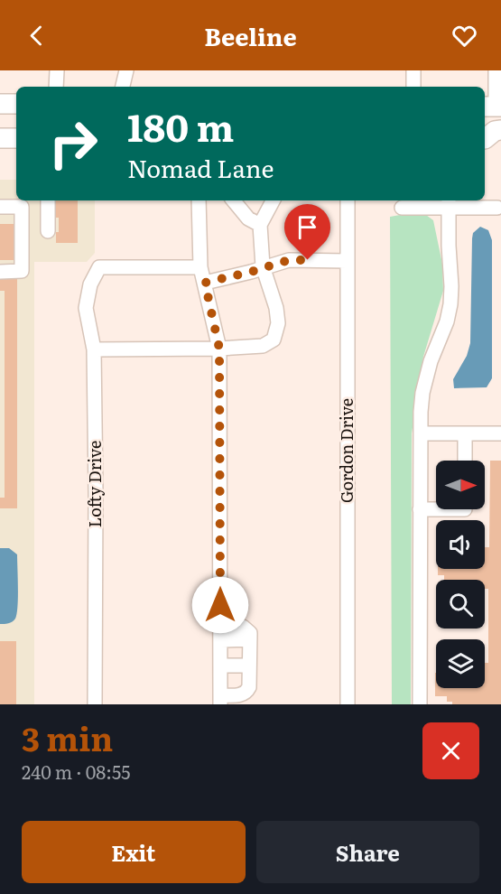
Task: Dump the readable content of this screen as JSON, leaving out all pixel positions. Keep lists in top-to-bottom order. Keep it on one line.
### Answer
{"streets":{"street":["Gordon Drive","Lofty Drive"]},"north":"right","page":{"header":"Beeline","turn":["180 m","Nomad Lane"],"heading":["3 min","240 m · 08:55"],"buttons":["Exit","Share"]}}
